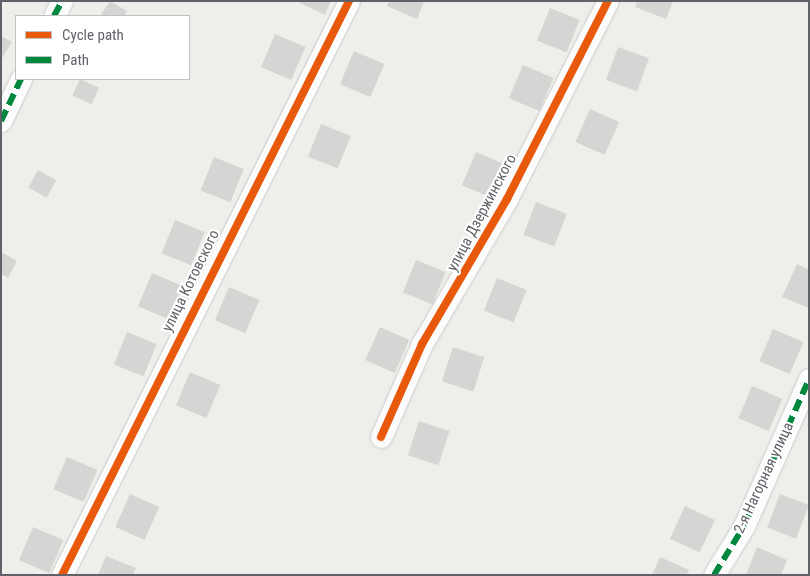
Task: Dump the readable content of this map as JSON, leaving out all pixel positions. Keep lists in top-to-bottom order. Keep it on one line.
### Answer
{"streets":{"street":["улица Дзержинского","улица Котовского","2-я Нагорная улица"]},"legend":["Cycle path","Path"]}
